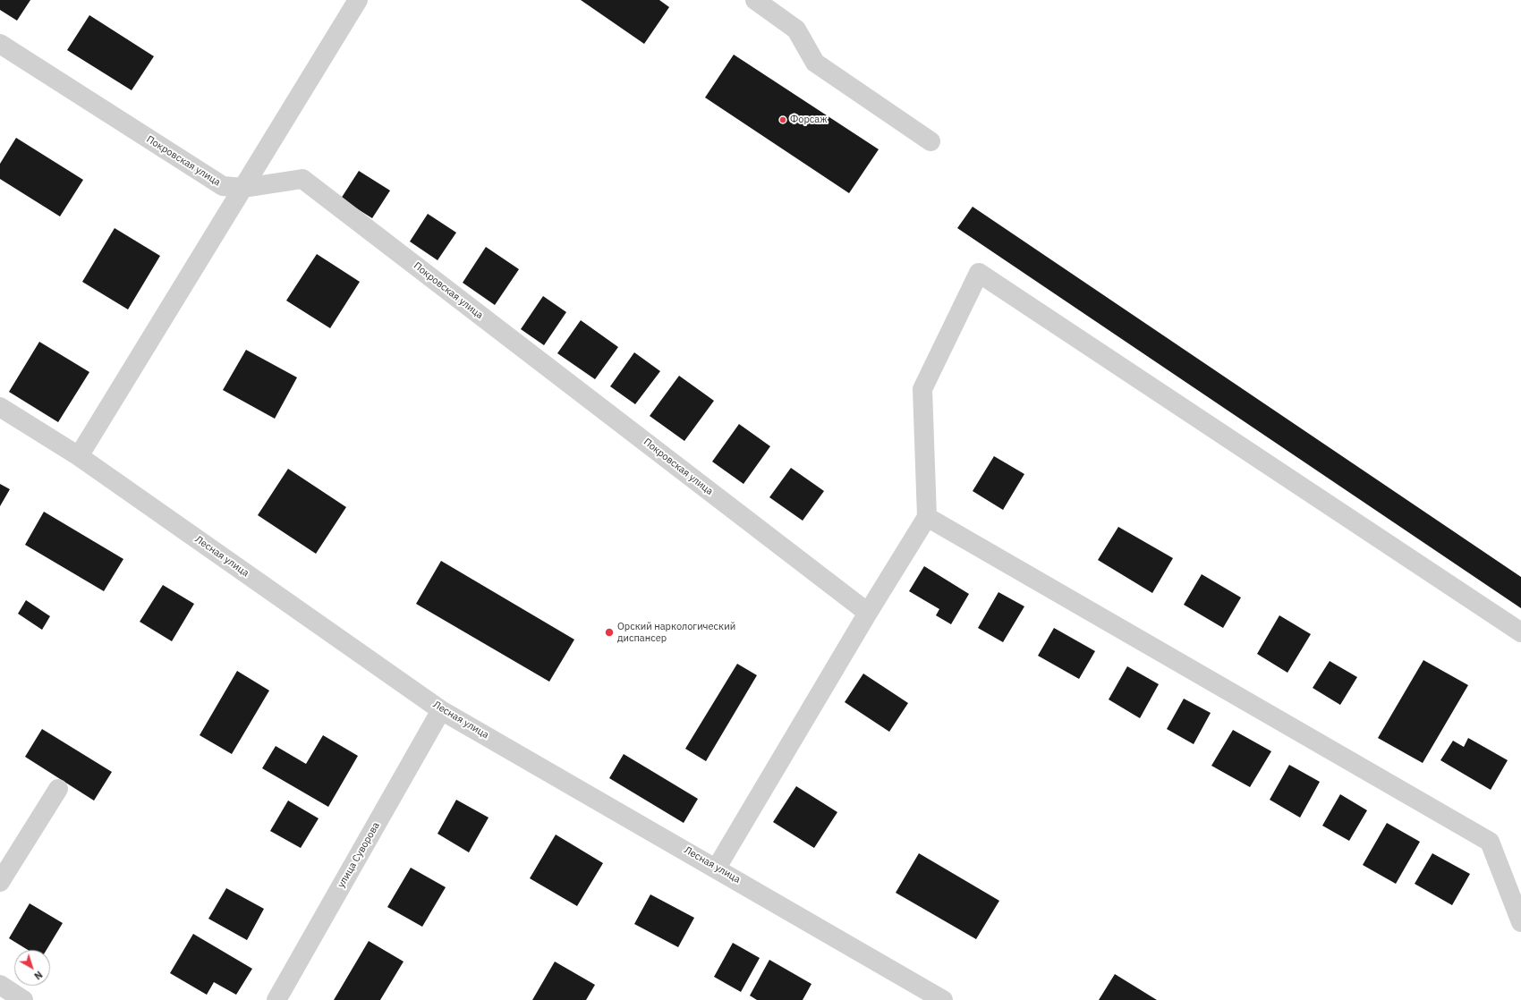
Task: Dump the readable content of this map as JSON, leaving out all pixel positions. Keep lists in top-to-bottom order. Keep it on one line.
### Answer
{"streets":{"street":["Покровская улица","Лесная улица","улица Суворова"]},"crossings":[["Лесная улица","улица Суворова"]],"places":["Форсаж","Орский наркологический диспансер"],"north":"bottom right"}
